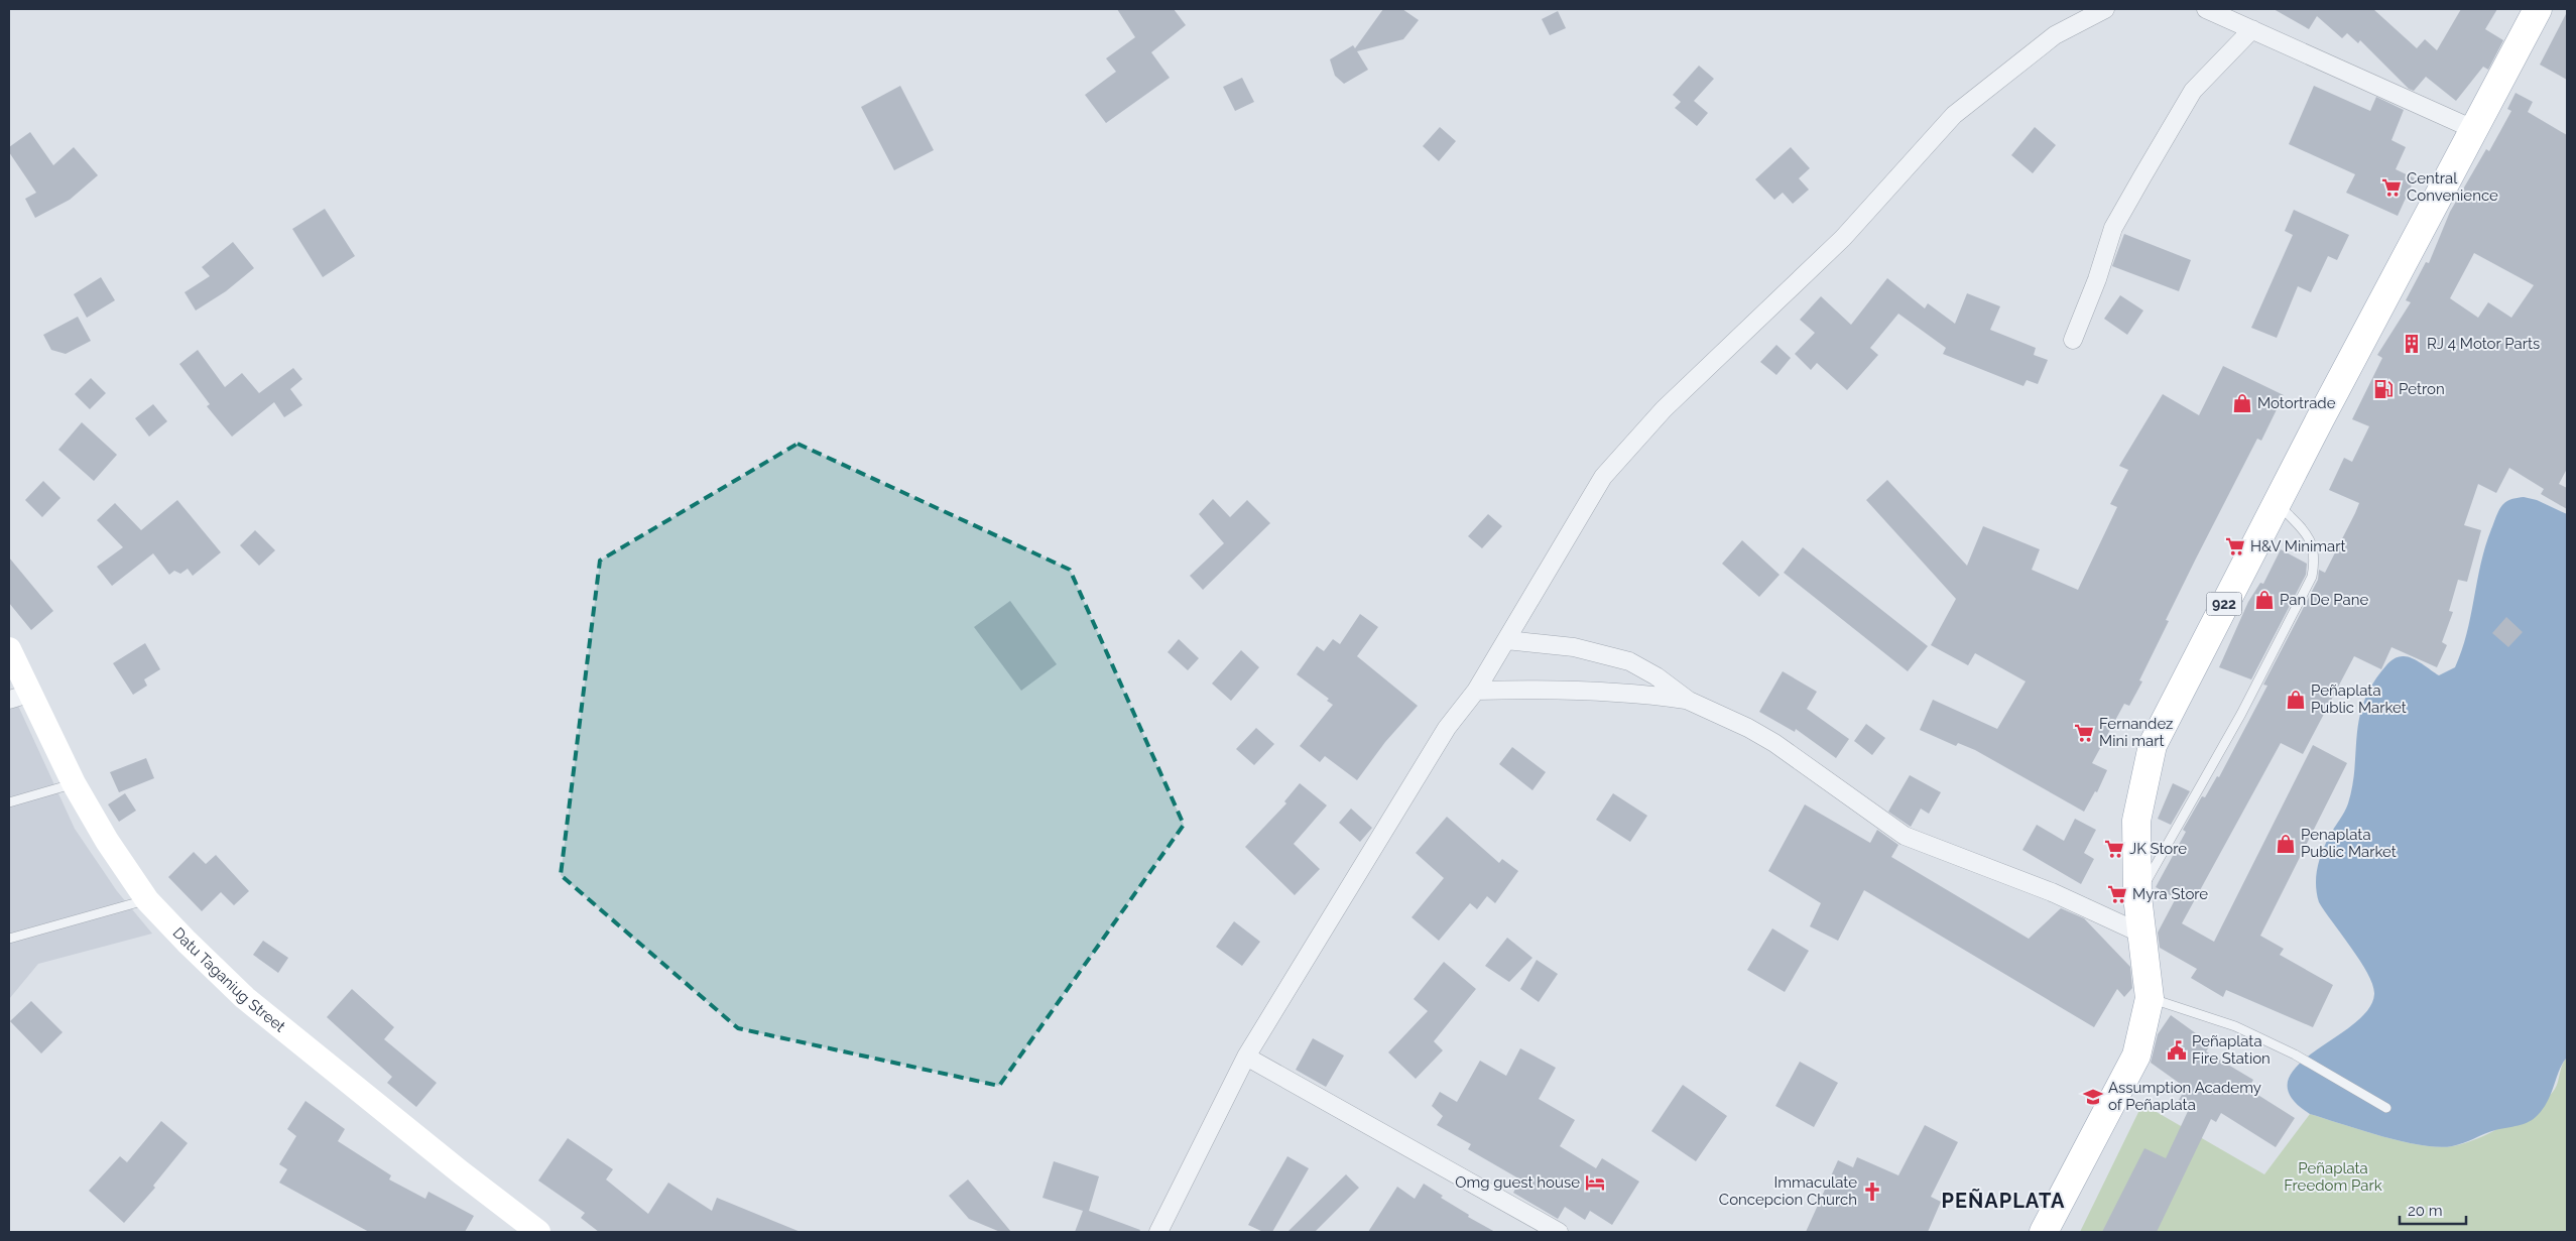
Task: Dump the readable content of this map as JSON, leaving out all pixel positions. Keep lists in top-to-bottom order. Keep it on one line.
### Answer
{"streets":{"main road":["922","Datu Taganiug Street"]},"districts":["PEÑAPLATA"],"parks":["Peñaplata Freedom Park"],"places":{"supermarket":["Central Convenience","H&V Minimart","Fernandez Mini mart","JK Store","Myra Store"],"building":["RJ 4 Motor Parts"],"fuel station":["Petron"],"shop":["Motortrade","Pan De Pane","Peñaplata Public Market","Penaplata Public Market"],"public building":["Peñaplata Fire Station"],"school or university":["Assumption Academy of Peñaplata"],"hotel":["Omg guest house"],"church":["Immaculate Concepcion Church"]},"scale_bar":"20 m"}
